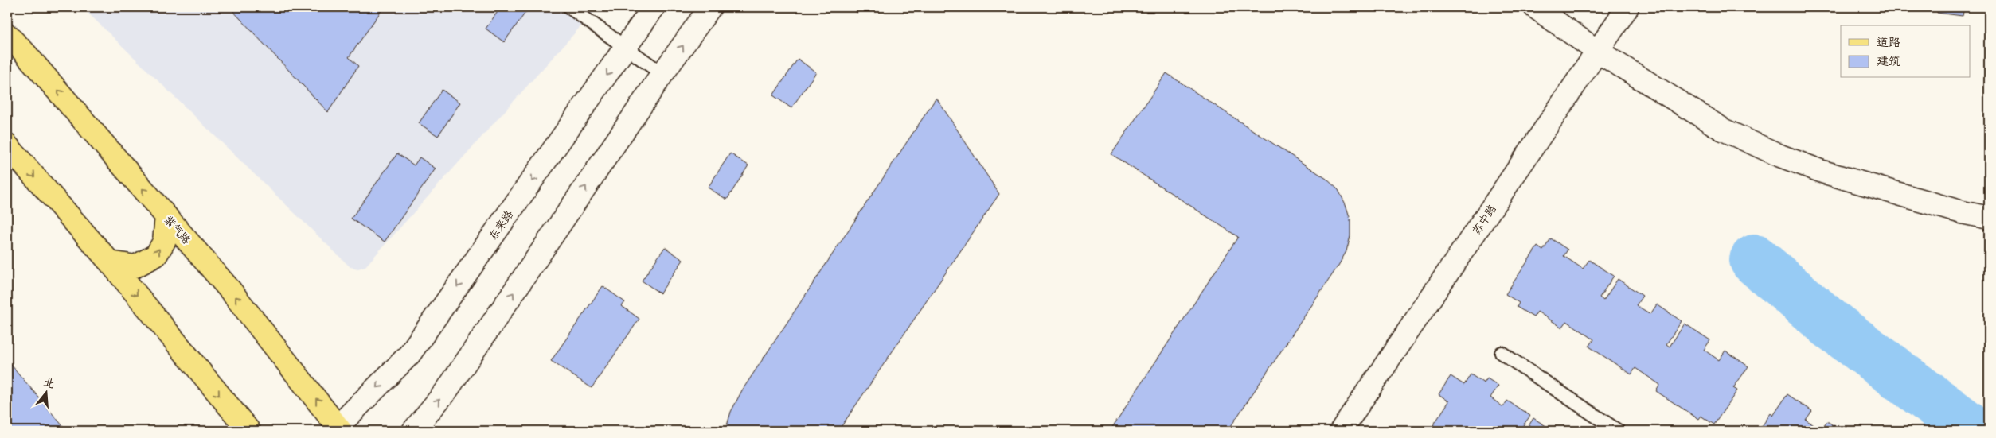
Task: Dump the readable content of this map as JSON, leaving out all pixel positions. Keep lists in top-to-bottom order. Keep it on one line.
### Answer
{"streets":{"main road":["紫气路"],"street":["苏中路","东来路"]},"crossings":[["东来路","紫气路"]],"legend":["道路","建筑"],"north":"top"}
